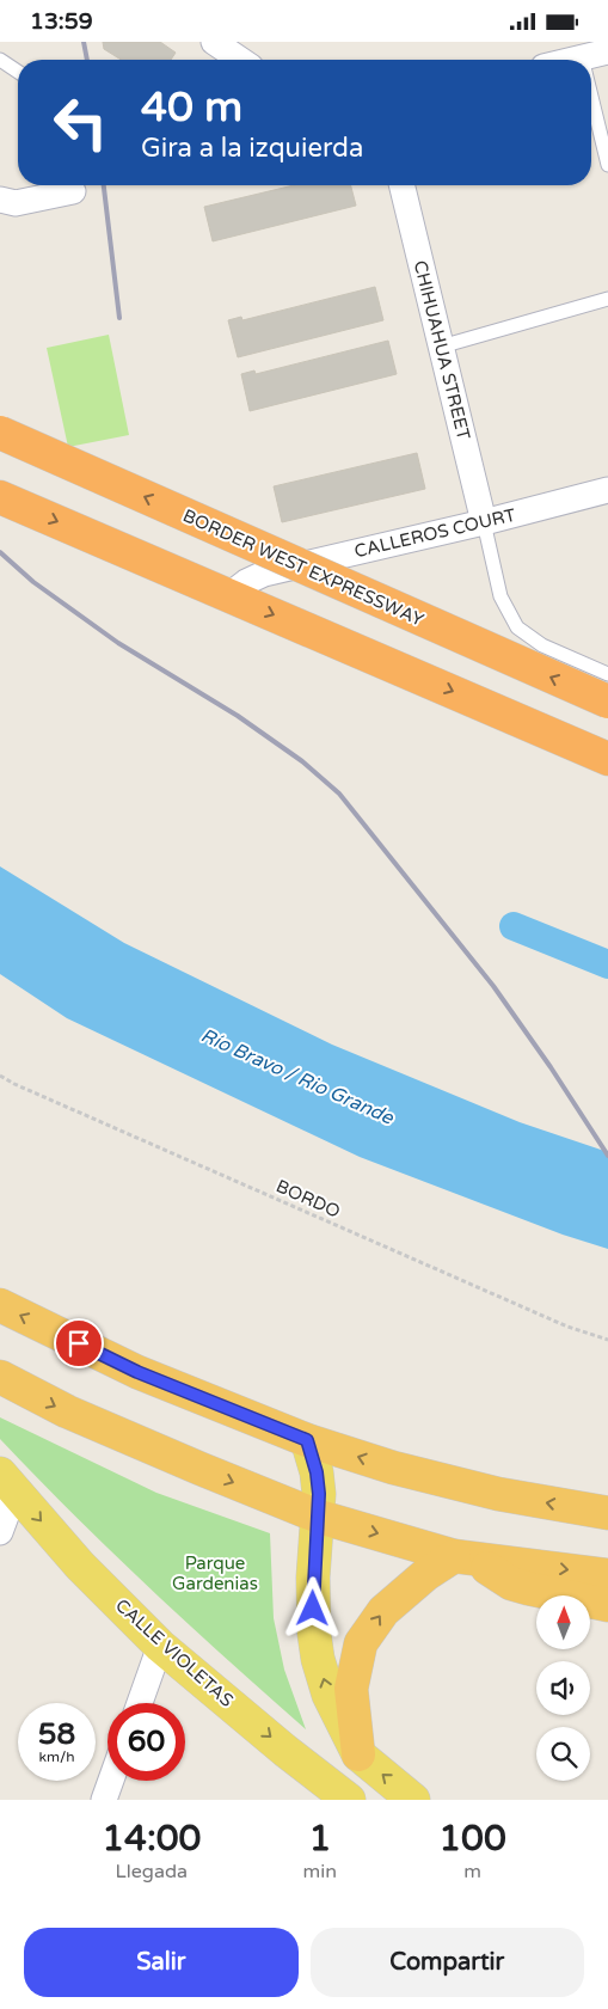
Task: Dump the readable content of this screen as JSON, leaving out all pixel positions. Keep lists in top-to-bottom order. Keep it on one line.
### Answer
{"streets":{"highway":["BORDER WEST EXPRESSWAY"],"main road":["CALLE VIOLETAS"],"street":["CHIHUAHUA STREET","CALLEROS COURT"],"path":["BORDO"]},"crossings":[["CHIHUAHUA STREET","CALLEROS COURT"]],"one_way":["CALLE VIOLETAS"],"water":["Río Bravo / Rio Grande"],"parks":["Parque Gardenias"],"north":"top","page":{"status":"13:59","turn":["40 m","Gira a la izquierda"],"speed":"58 km/h","limit":"60","eta":["14:00","Llegada","1","min","100","m"],"buttons":["Salir","Compartir"]}}
